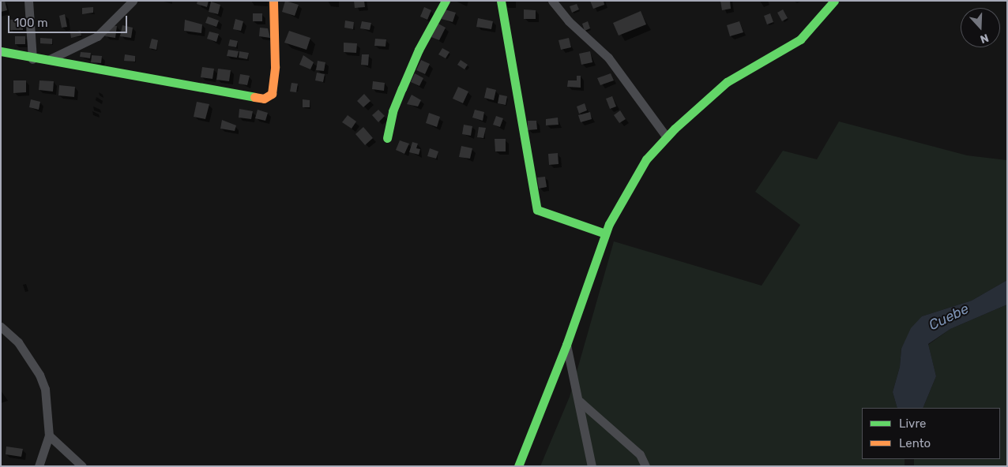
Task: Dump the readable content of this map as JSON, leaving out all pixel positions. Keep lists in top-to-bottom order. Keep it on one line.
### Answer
{"water":["Cuebe"],"legend":["Livre","Lento"],"scale_bar":"100 m","north":"bottom"}
